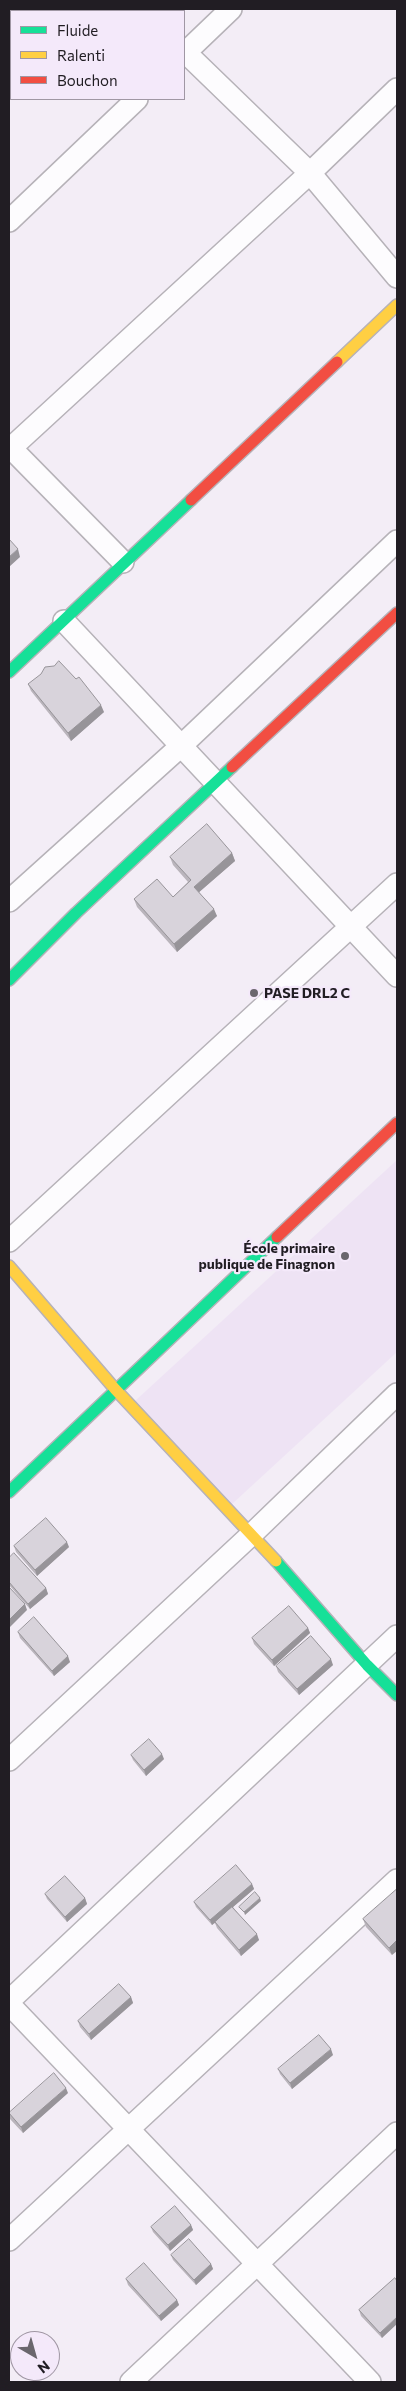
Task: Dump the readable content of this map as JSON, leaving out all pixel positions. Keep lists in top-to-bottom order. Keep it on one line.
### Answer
{"places":["PASE DRL2 C","École primaire publique de Finagnon"],"legend":["Fluide","Ralenti","Bouchon"],"north":"bottom right"}
